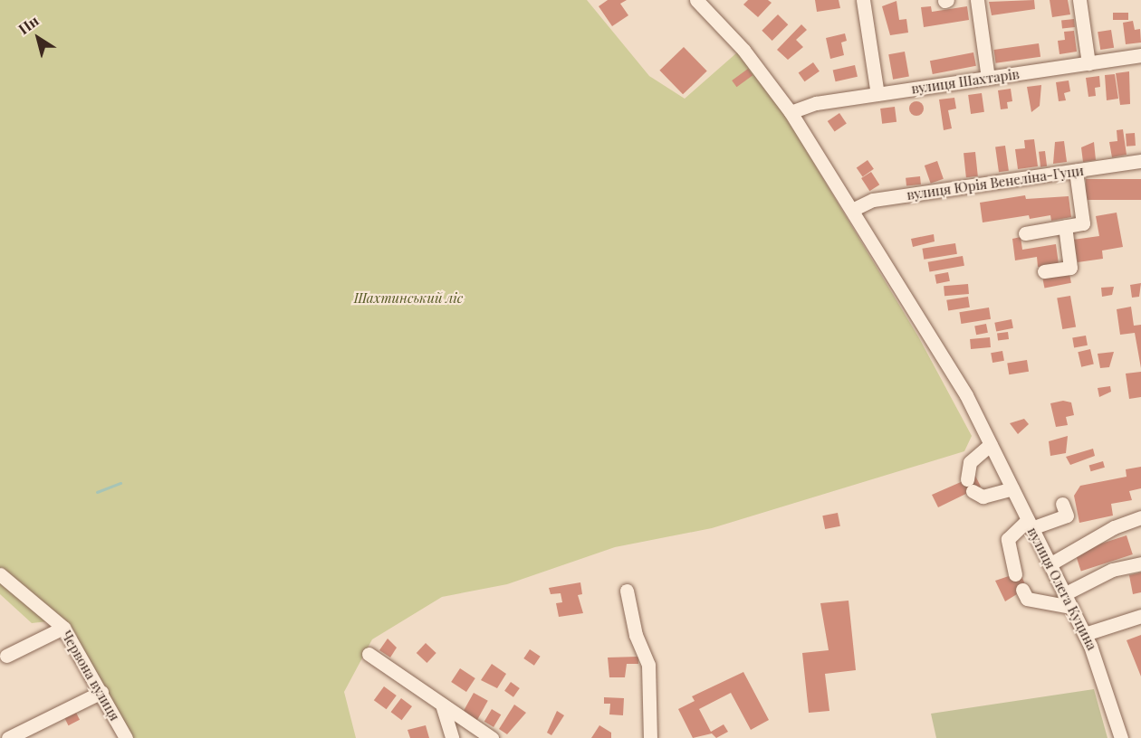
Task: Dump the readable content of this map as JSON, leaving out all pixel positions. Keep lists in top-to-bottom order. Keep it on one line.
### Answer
{"streets":{"street":["вулиця Шахтарів","вулиця Юрія Венеліна-Гуци","вулиця Олега Куцина","Червона вулиця"]},"crossings":[["вулиця Шахтарів","вулиця Олега Куцина"],["вулиця Юрія Венеліна-Гуци","вулиця Олега Куцина"]],"parks":["Шахтинський ліс"],"north":"top left"}
